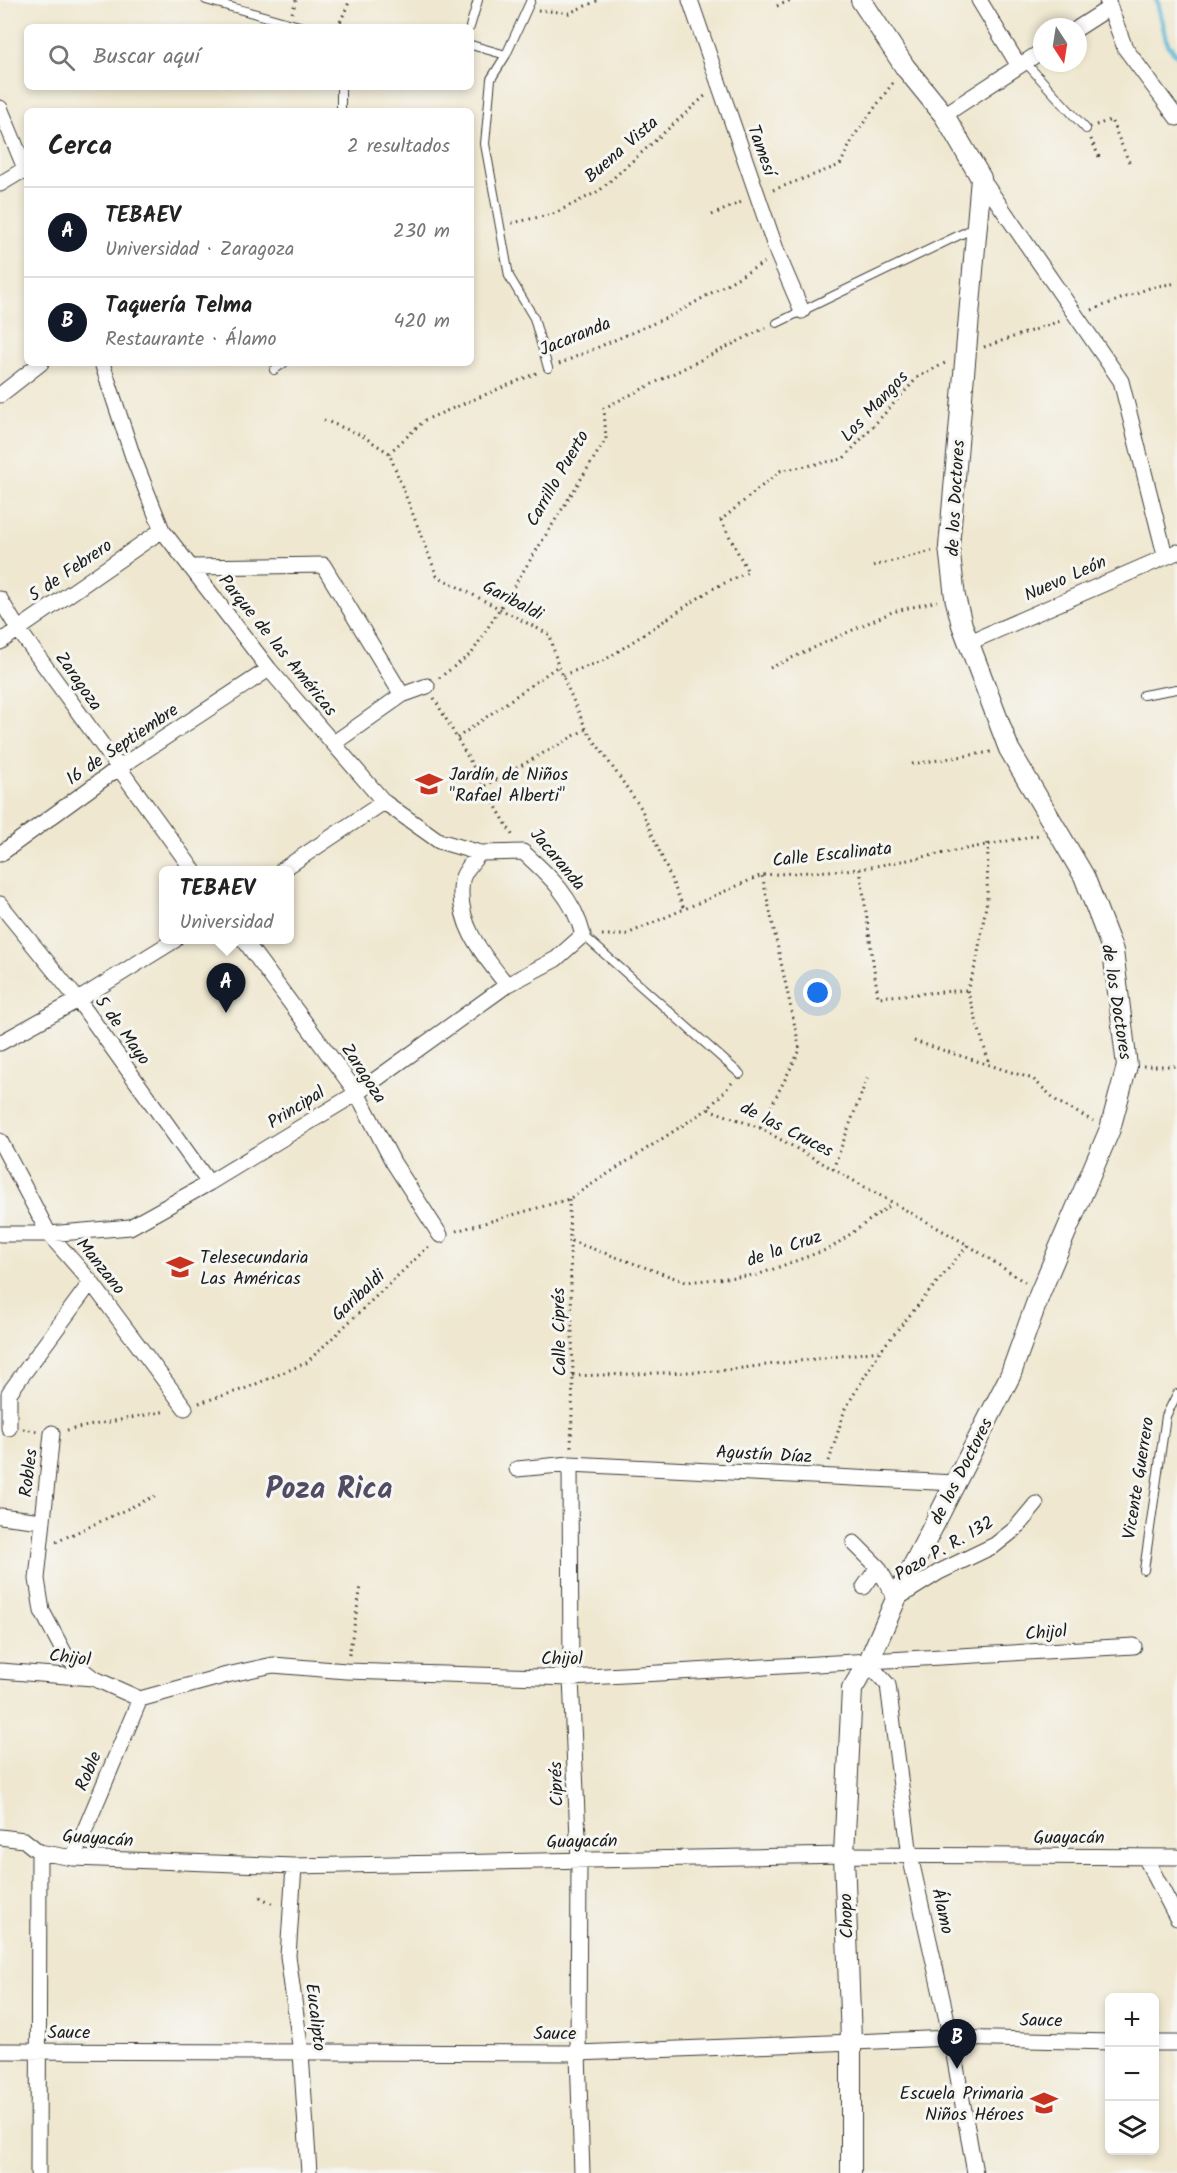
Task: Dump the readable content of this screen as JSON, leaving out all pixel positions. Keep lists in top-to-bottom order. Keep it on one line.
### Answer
{"streets":{"street":["Tamesí","Jacaranda","de los Doctores","5 de Febrero","Nuevo León","Parque de las Américas","Zaragoza","16 de Septiembre","5 de Mayo","Principal","Manzano","Agustín Díaz","Robles","Pozo P. R. 132","Chijol","Roble","Ciprés","Guayacán","Álamo","Chopo","Eucalipto","Sauce"],"lane":["de las Cruces","Vicente Guerrero"],"path":["Buena Vista","Los Mangos","Carrillo Puerto","Garibaldi","Calle Escalinata","de la Cruz","Calle Ciprés"]},"crossings":[["Buena Vista","Tamesí"],["Tamesí","Jacaranda"],["Jacaranda","Carrillo Puerto"],["Jacaranda","Garibaldi"],["Jacaranda","Parque de las Américas"],["Jacaranda","Calle Escalinata"],["Jacaranda","Principal"],["Jacaranda","de las Cruces"],["Los Mangos","de los Doctores"],["Los Mangos","Garibaldi"],["Carrillo Puerto","Garibaldi"],["de los Doctores","Nuevo León"],["de los Doctores","Calle Escalinata"],["de los Doctores","de las Cruces"],["de los Doctores","Agustín Díaz"],["de los Doctores","Pozo P. R. 132"],["de los Doctores","Chijol"],["de los Doctores","Álamo"],["de los Doctores","Chopo"],["5 de Febrero","Parque de las Américas"],["5 de Febrero","Zaragoza"],["Garibaldi","Zaragoza"],["Garibaldi","Calle Escalinata"],["Garibaldi","de las Cruces"],["Garibaldi","Manzano"],["Garibaldi","Calle Ciprés"],["Garibaldi","Robles"],["Parque de las Américas","16 de Septiembre"],["Parque de las Américas","Calle Escalinata"],["Parque de las Américas","Principal"],["Parque de las Américas","de las Cruces"],["Zaragoza","16 de Septiembre"],["Zaragoza","Principal"],["Calle Escalinata","Principal"],["Calle Escalinata","de las Cruces"],["5 de Mayo","Principal"],["Principal","de las Cruces"],["Principal","Manzano"],["de las Cruces","de la Cruz"],["de la Cruz","Calle Ciprés"],["Calle Ciprés","Agustín Díaz"],["Calle Ciprés","Ciprés"],["Agustín Díaz","Ciprés"],["Robles","Chijol"],["Chijol","Roble"],["Chijol","Ciprés"],["Chijol","Álamo"],["Chijol","Chopo"],["Roble","Guayacán"],["Ciprés","Guayacán"],["Ciprés","Sauce"],["Guayacán","Álamo"],["Guayacán","Chopo"],["Guayacán","Eucalipto"],["Álamo","Chopo"],["Álamo","Sauce"],["Chopo","Sauce"],["Eucalipto","Sauce"]],"districts":["Poza Rica"],"places":{"school or university":["Jardín de Niños \"Rafael Alberti\"","Telesecundaria Las Américas","Escuela Primaria Niños Héroes"]},"north":"bottom","page":{"search":"Buscar aquí","heading":["Cerca","2 resultados"],"list":[{"mark":"A","name":"TEBAEV","note":"Universidad · Zaragoza","value":"230 m"},{"mark":"B","name":"Taquería Telma","note":"Restaurante · Álamo","value":"420 m"}],"popup":["TEBAEV","Universidad"],"pins":["A","B"],"map_buttons":["+","−"]}}
